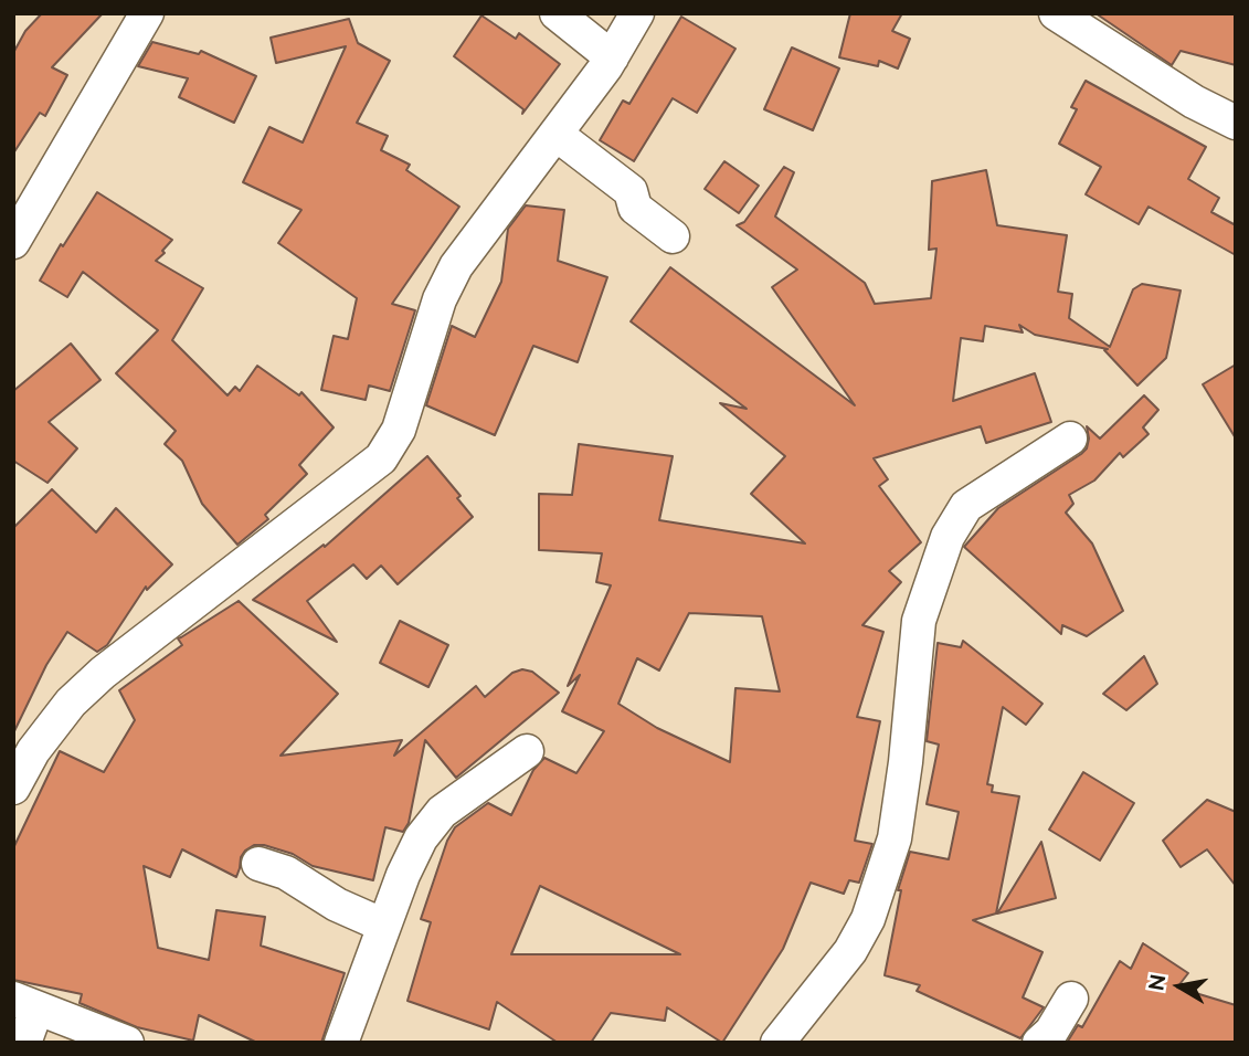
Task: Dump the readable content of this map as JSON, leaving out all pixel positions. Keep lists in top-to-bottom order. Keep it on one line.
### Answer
{"north":"left"}
